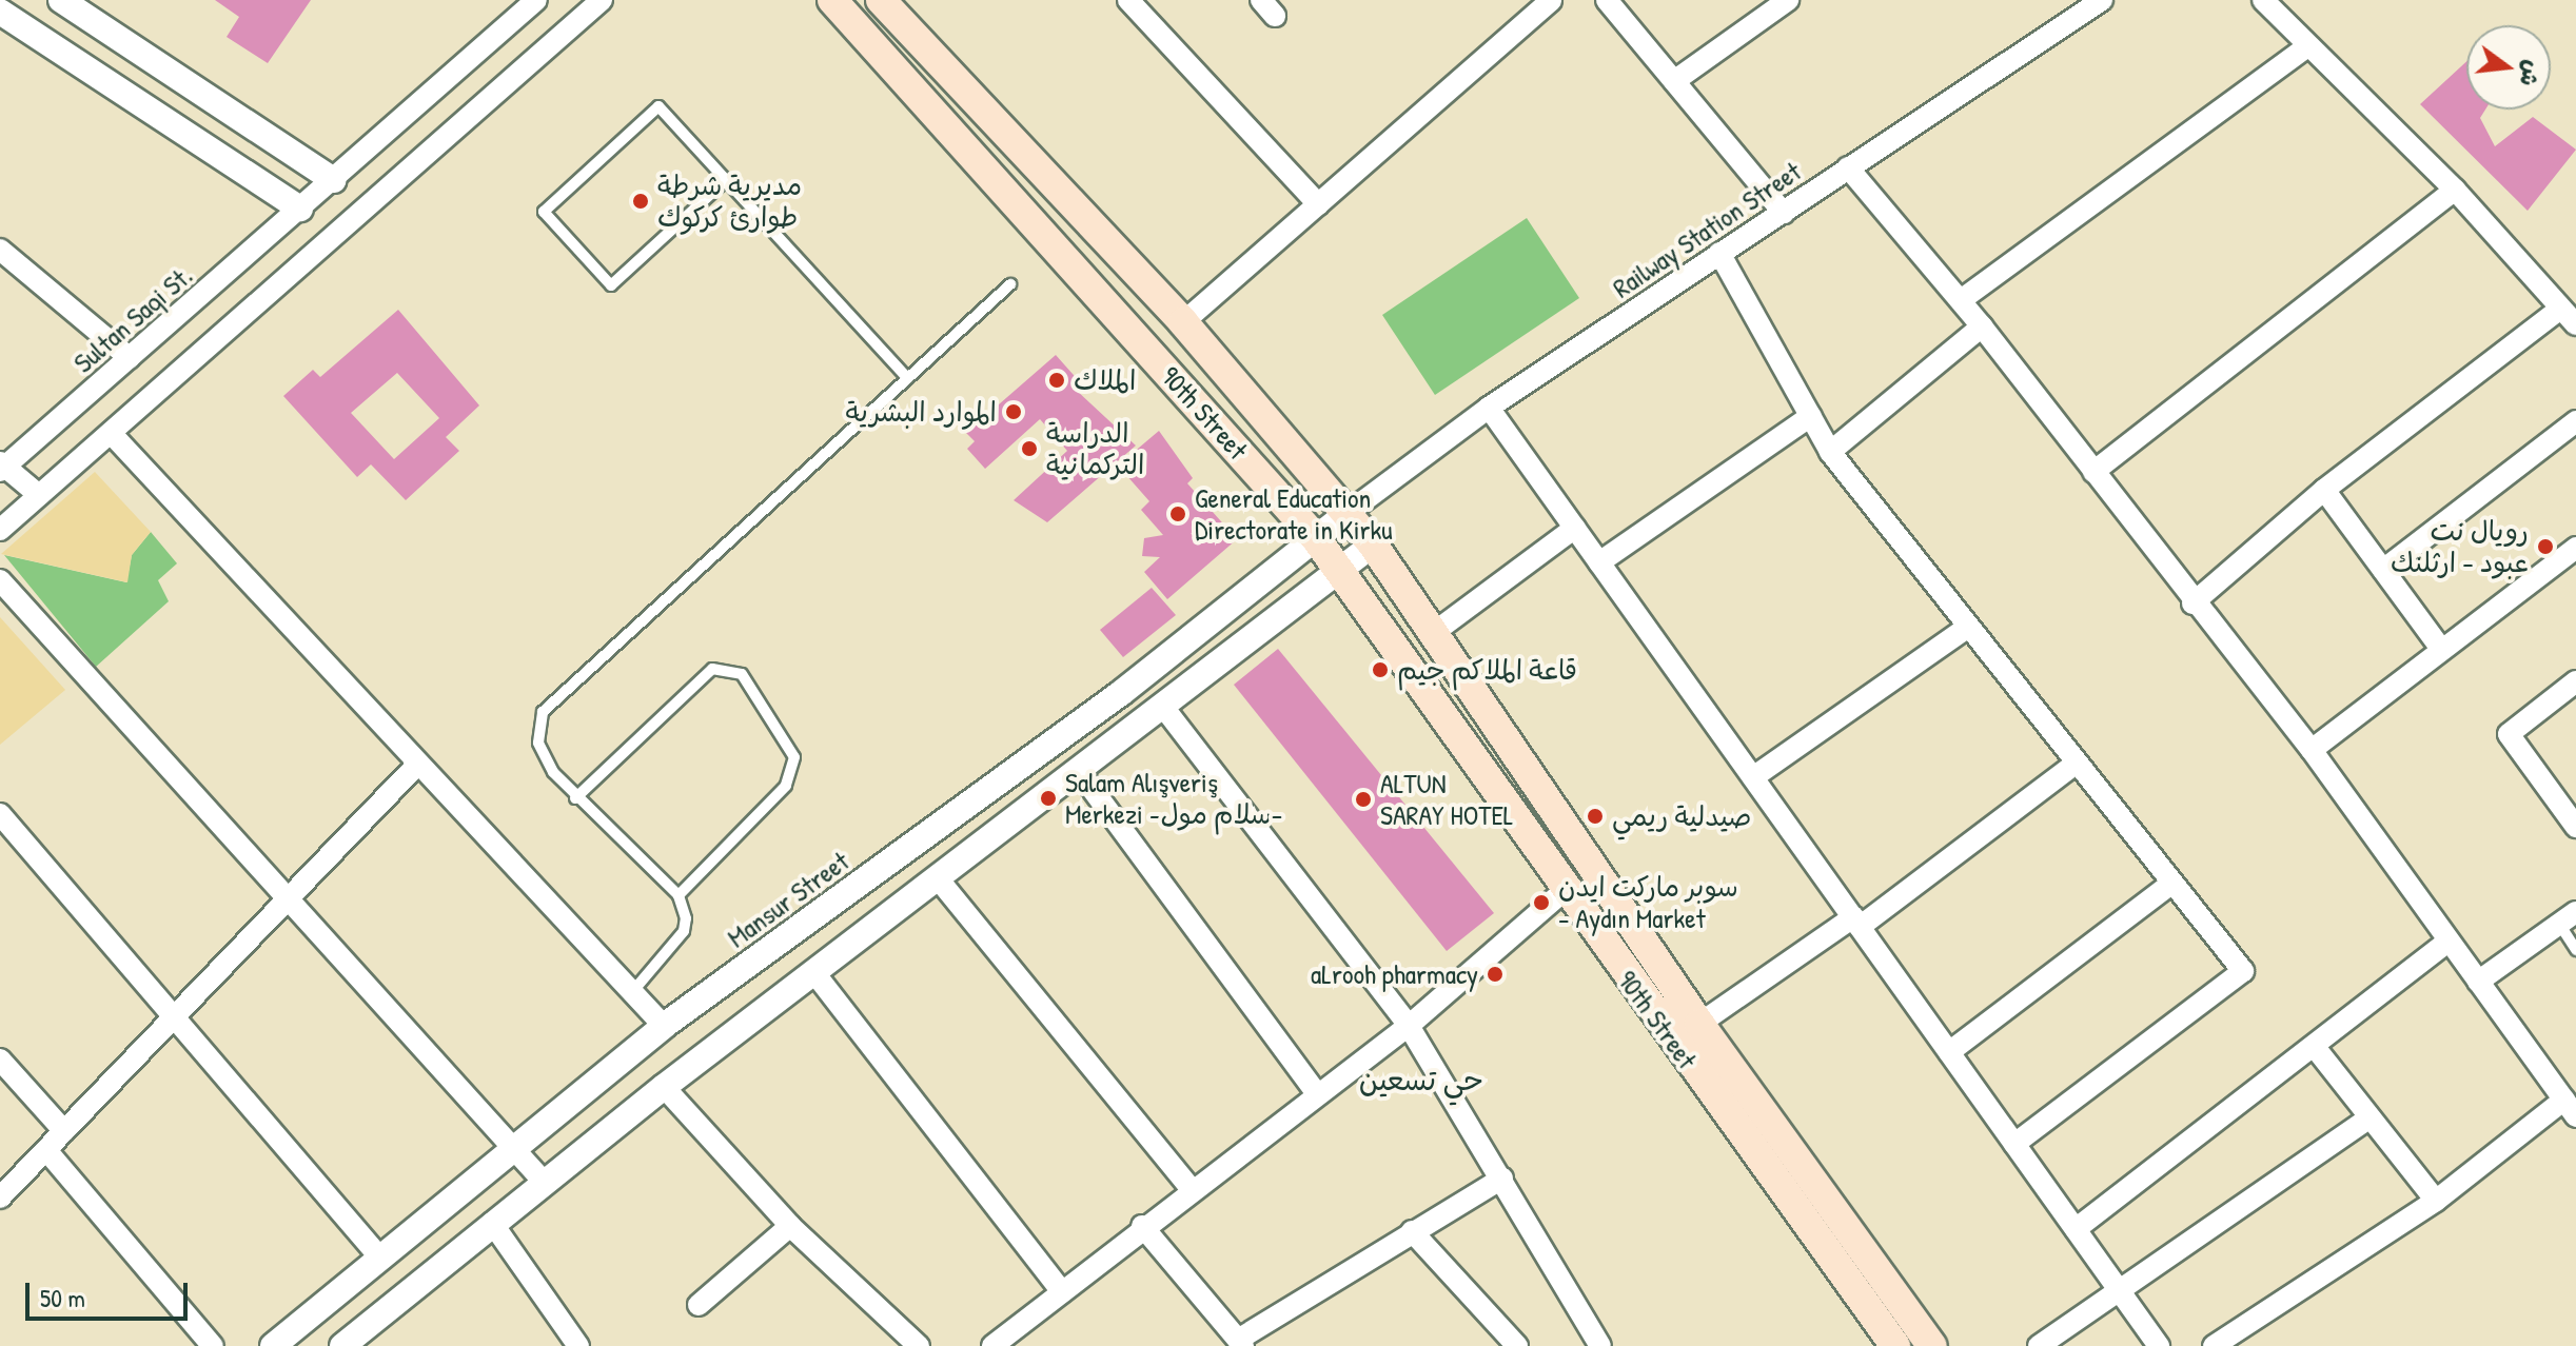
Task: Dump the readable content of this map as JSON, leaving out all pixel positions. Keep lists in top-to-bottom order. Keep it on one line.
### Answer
{"streets":{"main road":["90th Street"],"street":["Railway Station Street","Sultan Saqi St.","Mansur Street"]},"crossings":[["Railway Station Street","90th Street"],["Railway Station Street","Mansur Street"],["90th Street","Mansur Street"]],"districts":["حي تسعين"],"places":["مديرية شرطة طوارئ كركوك","الملاك","الموارد البشرية","الدراسة التركمانية","General Education Directorate in Kirku","رويال نت عبود - ارثلنك","قاعة الملاكم جيم","Salam Alışveriş Merkezi -سلام مول-","ALTUN SARAY HOTEL","صيدلية ريمي","سوبر ماركت ايدن - Aydın Market","aLrooh pharmacy"],"scale_bar":"50 m","north":"right"}
